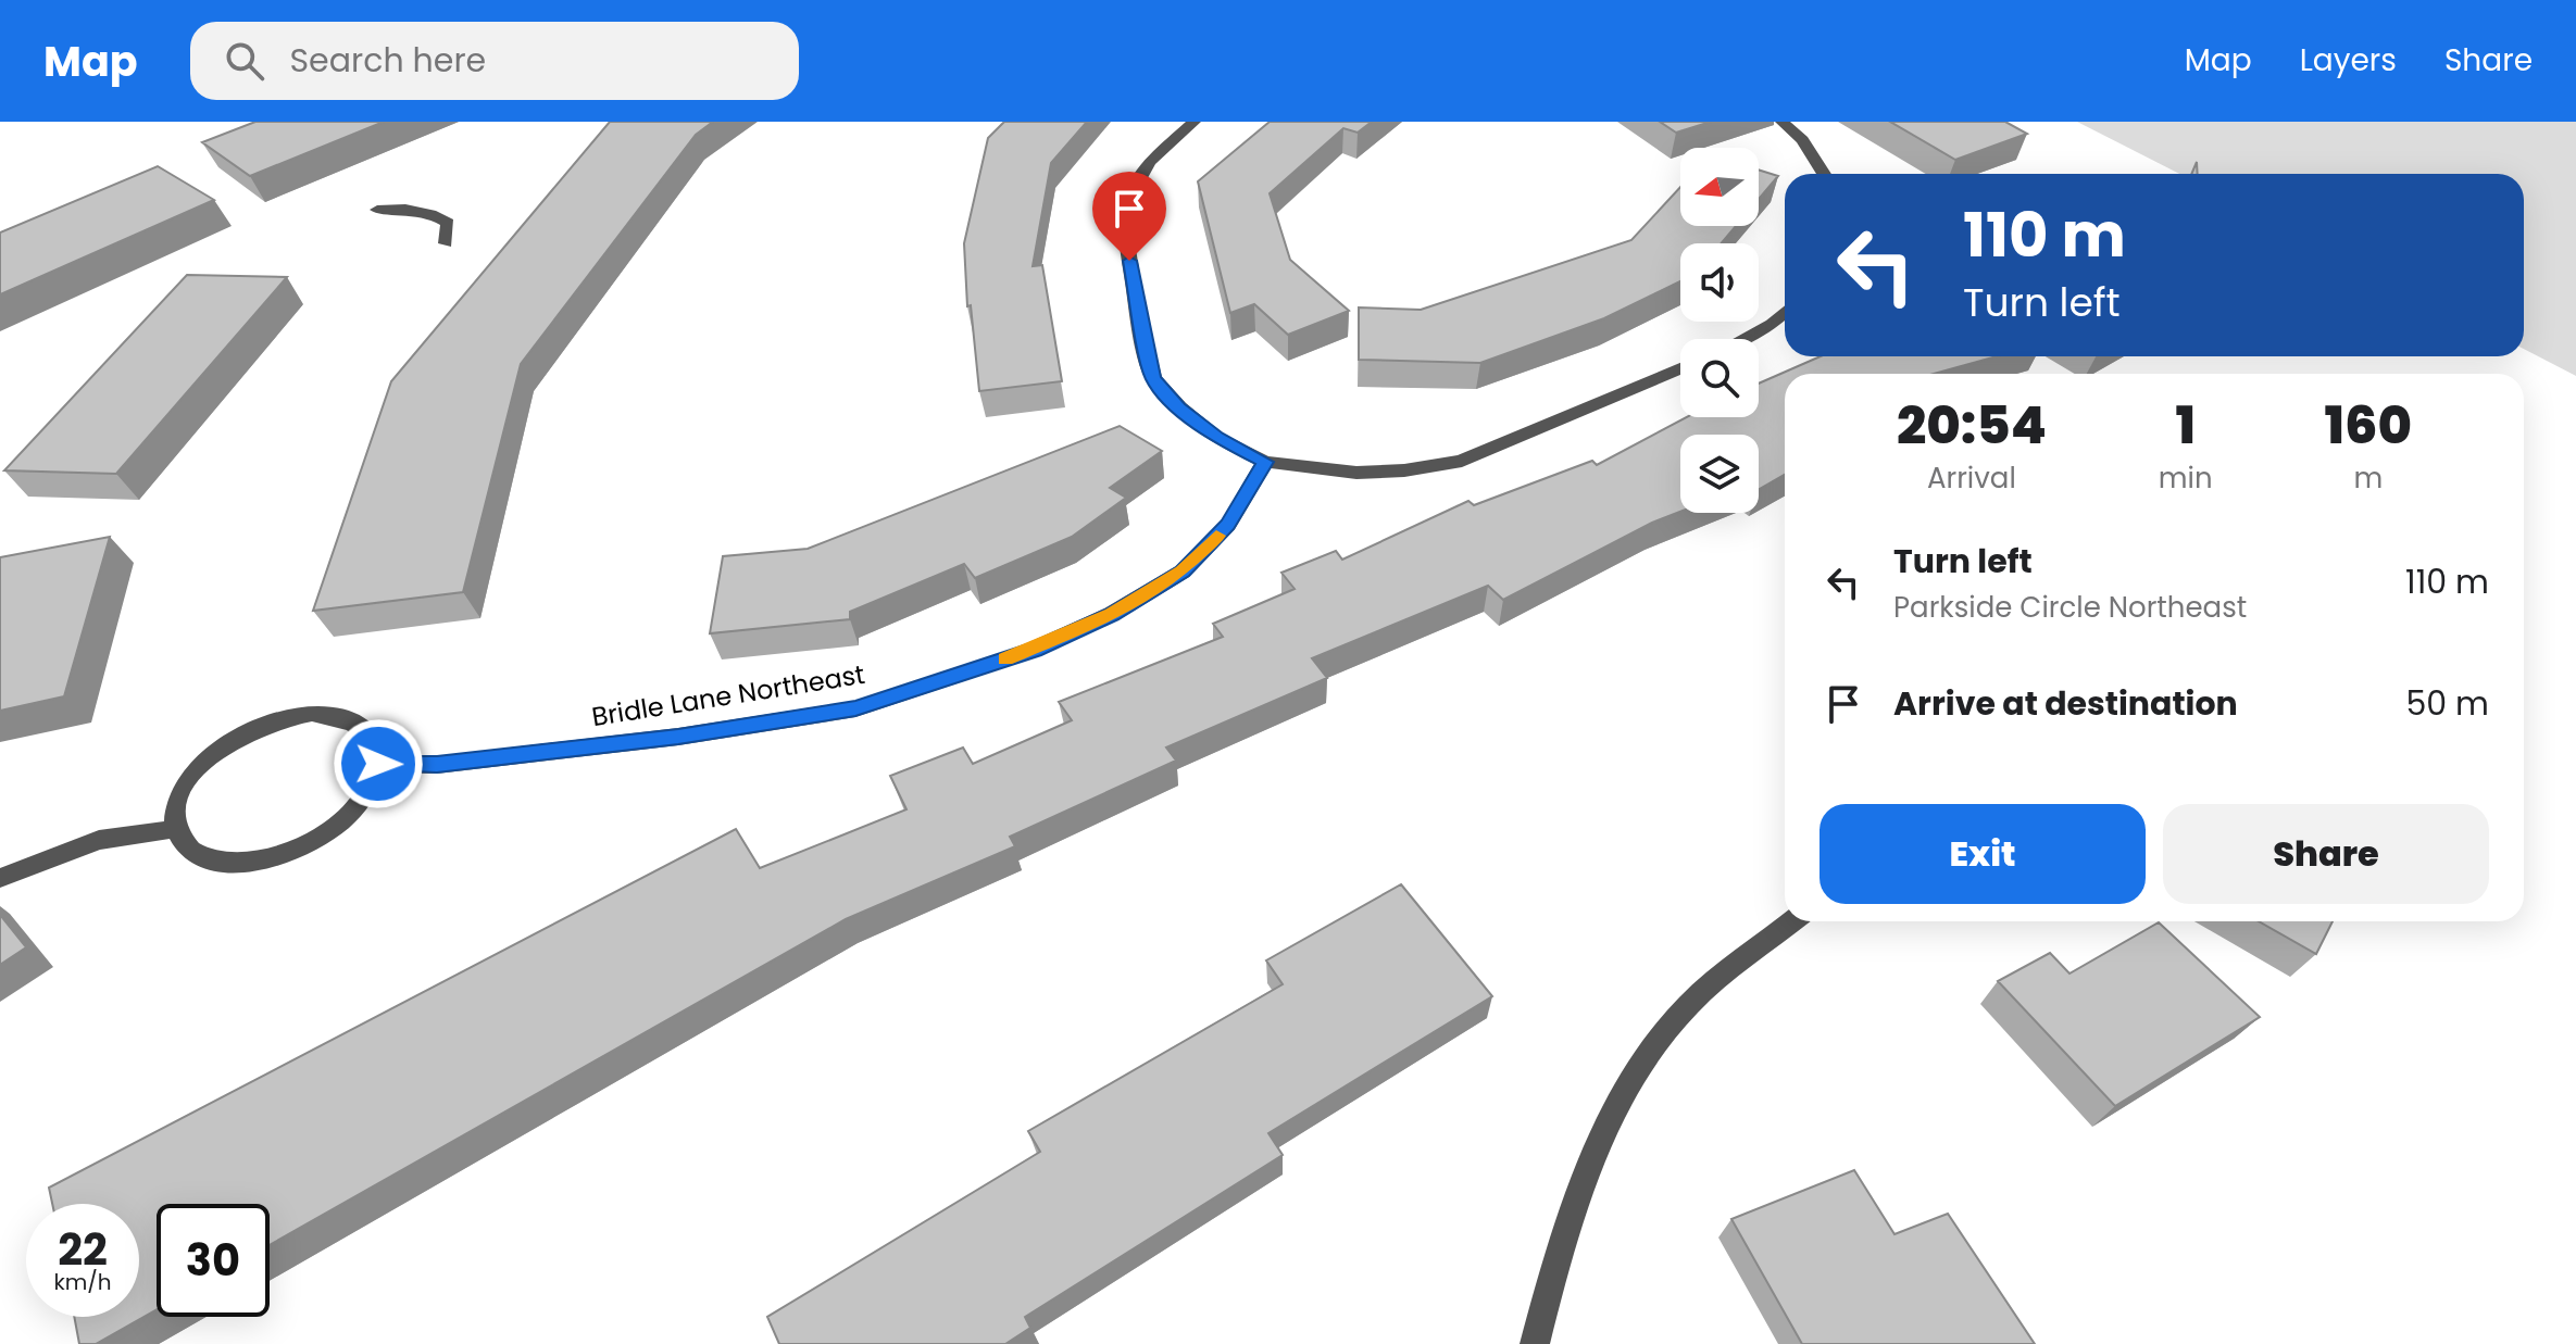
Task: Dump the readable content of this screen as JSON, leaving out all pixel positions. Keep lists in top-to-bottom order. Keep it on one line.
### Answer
{"streets":{"street":["Bridle Lane Northeast"]},"north":"left","page":{"header":"Map","search":"Search here","nav":["Map","Layers","Share"],"turn":["110 m","Turn left"],"eta":["20:54","Arrival","1","min","160","m"],"list":[{"name":"Turn left","note":"Parkside Circle Northeast","value":"110 m"},{"name":"Arrive at destination","value":"50 m"}],"buttons":["Exit","Share"],"speed":"22 km/h","limit":"30"}}
